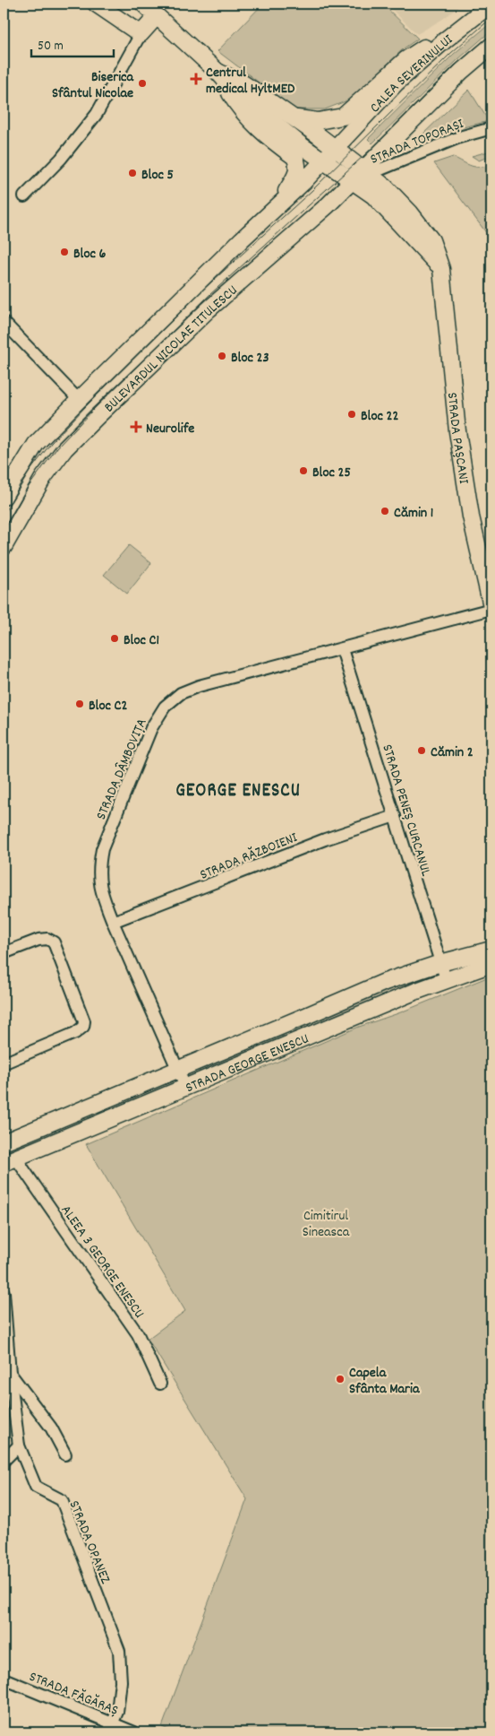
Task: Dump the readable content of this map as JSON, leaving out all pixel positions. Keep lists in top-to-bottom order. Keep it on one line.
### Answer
{"streets":{"main road":["CALEA SEVERINULUI","BULEVARDUL NICOLAE TITULESCU","STRADA PAȘCANI","STRADA GEORGE ENESCU"],"street":["STRADA TOPORAȘI","STRADA DÂMBOVIȚA","STRADA PENEȘ CURCANUL","STRADA RĂZBOIENI","ALEEA 3 GEORGE ENESCU","STRADA OPANEZ","STRADA FĂGĂRAȘ"]},"crossings":[["CALEA SEVERINULUI","BULEVARDUL NICOLAE TITULESCU"],["STRADA TOPORAȘI","BULEVARDUL NICOLAE TITULESCU"],["STRADA TOPORAȘI","STRADA PAȘCANI"],["BULEVARDUL NICOLAE TITULESCU","STRADA PAȘCANI"],["STRADA DÂMBOVIȚA","STRADA PENEȘ CURCANUL"],["STRADA DÂMBOVIȚA","STRADA RĂZBOIENI"],["STRADA DÂMBOVIȚA","STRADA GEORGE ENESCU"],["STRADA PENEȘ CURCANUL","STRADA RĂZBOIENI"],["STRADA PENEȘ CURCANUL","STRADA GEORGE ENESCU"],["STRADA GEORGE ENESCU","ALEEA 3 GEORGE ENESCU"],["STRADA OPANEZ","STRADA FĂGĂRAȘ"]],"districts":["GEORGE ENESCU"],"parks":["Cimitirul Sineasca"],"places":{"health":["Centrul medical HyltMED","Neurolife"],"other":["Biserica Sfântul Nicolae","Bloc 5","Bloc 6","Bloc 23","Bloc 22","Bloc 25","Cămin 1","Bloc C1","Bloc C2","Cămin 2","Capela Sfânta Maria"]},"scale_bar":"50 m"}
